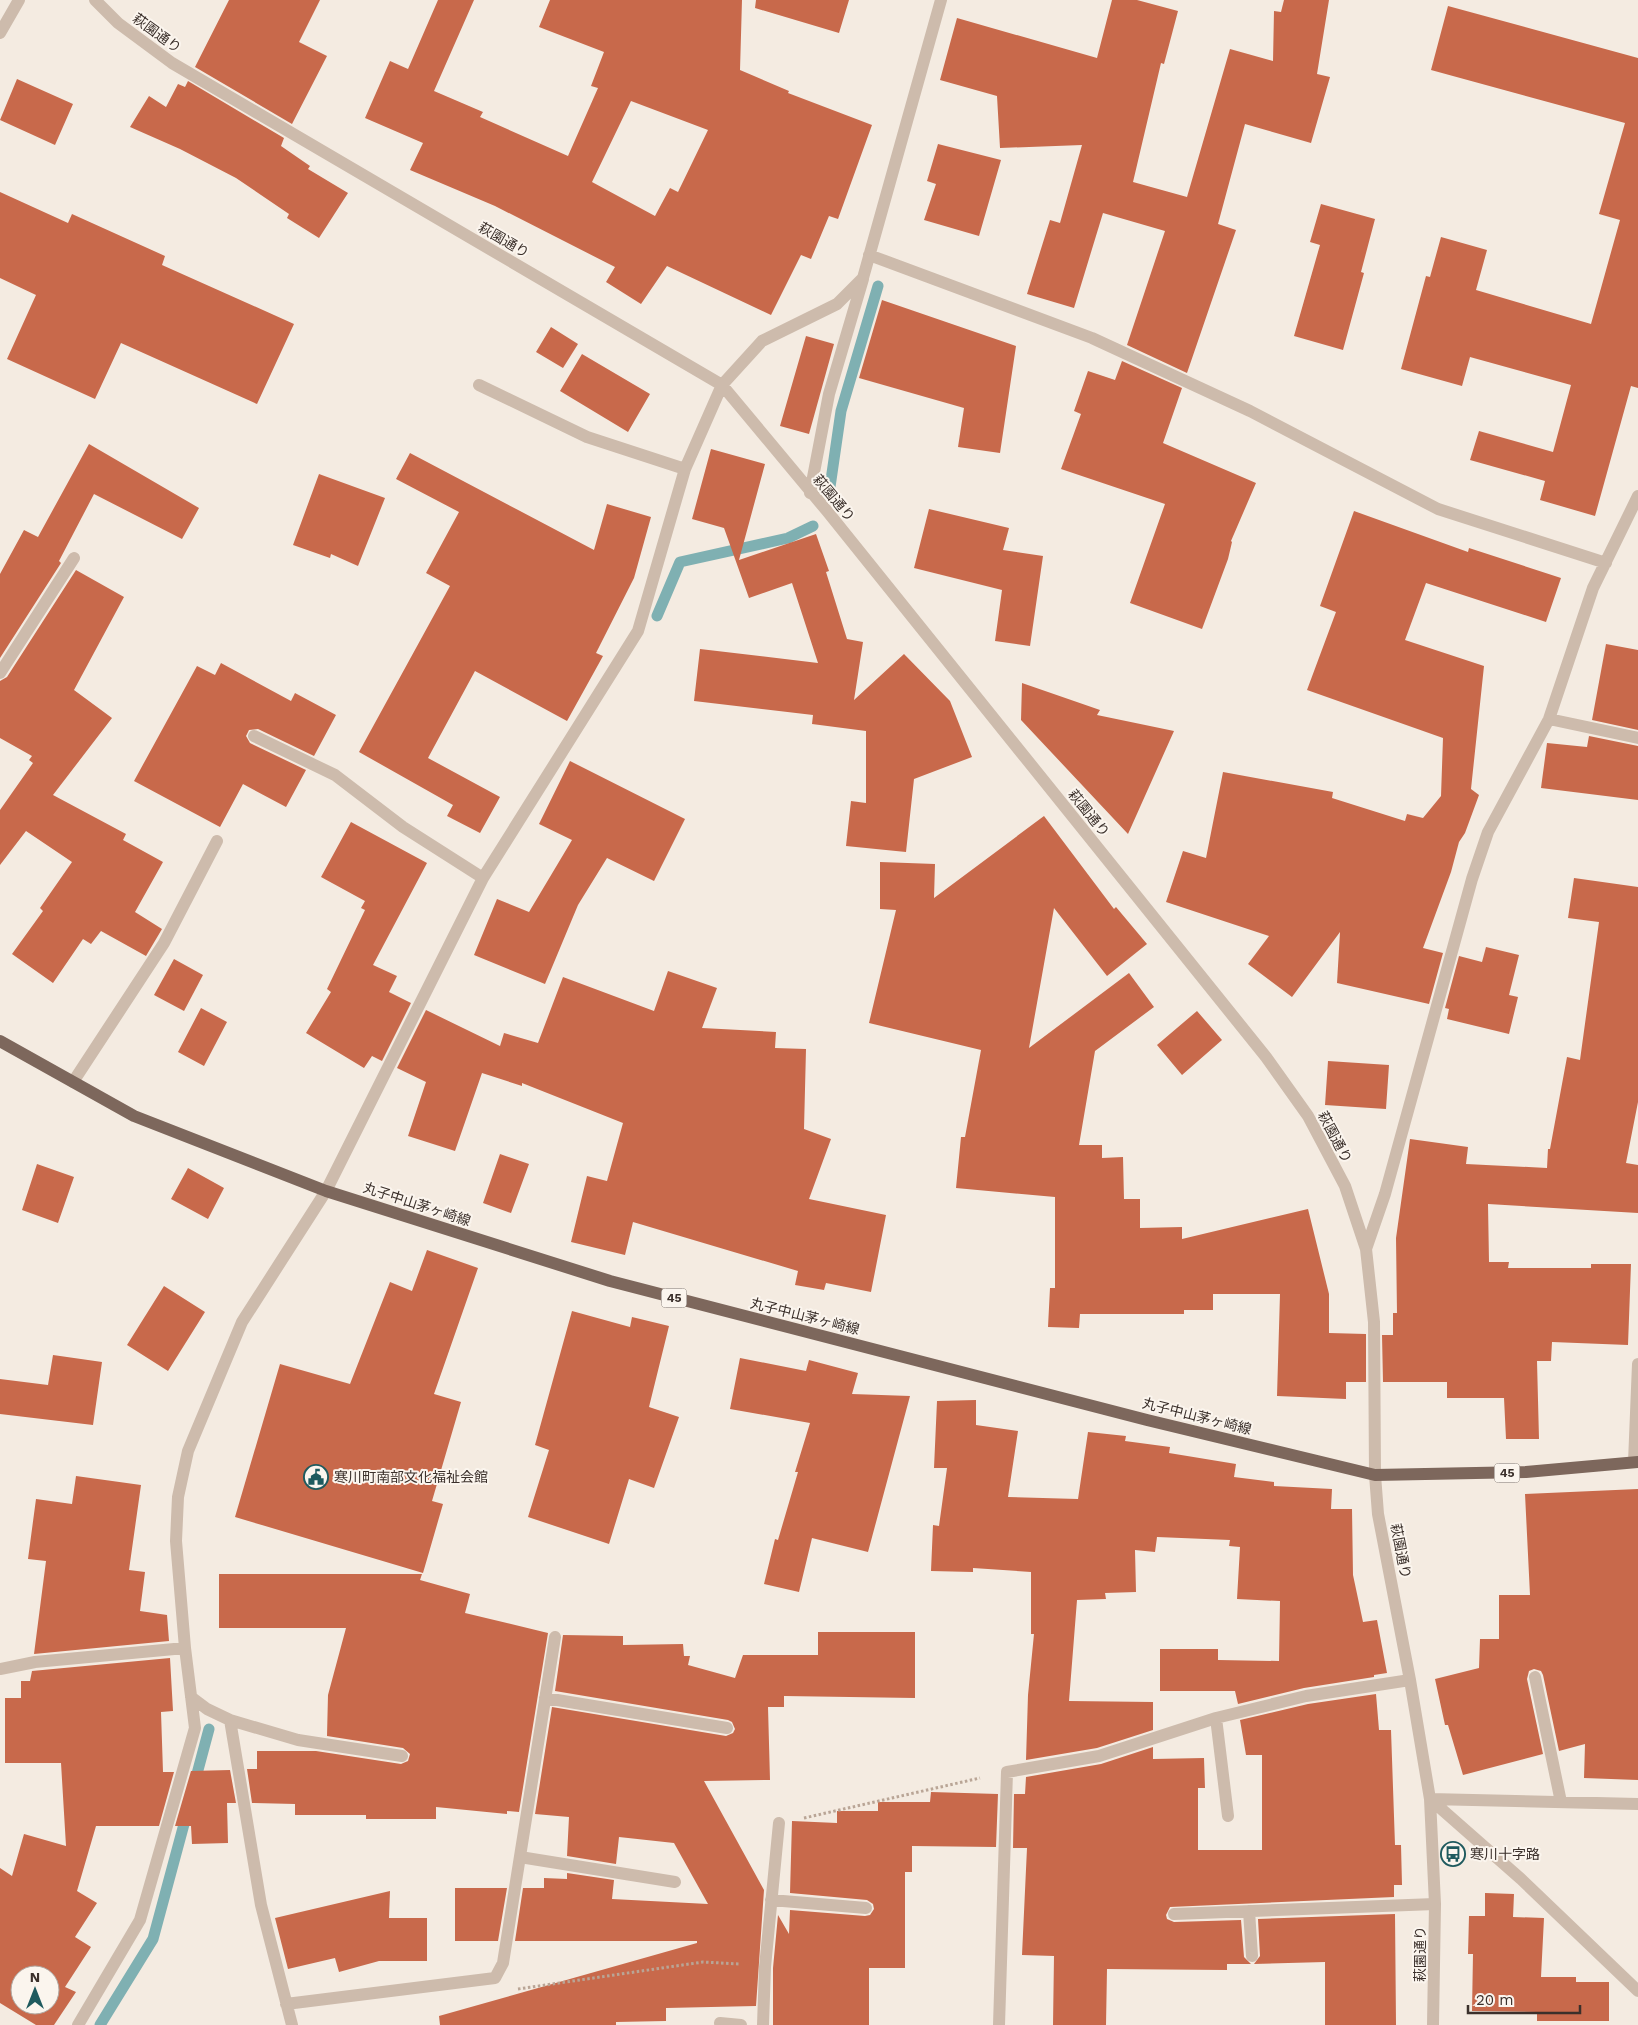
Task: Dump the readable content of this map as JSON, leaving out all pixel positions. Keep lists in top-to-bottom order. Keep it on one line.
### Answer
{"streets":{"main road":["丸子中山茅ヶ崎線","45"],"street":["萩園通り"]},"crossings":[["萩園通り","丸子中山茅ヶ崎線"]],"places":{"public building":["寒川町南部文化福祉会館"],"bus stop":["寒川十字路"]},"scale_bar":"20 m","north":"top"}
